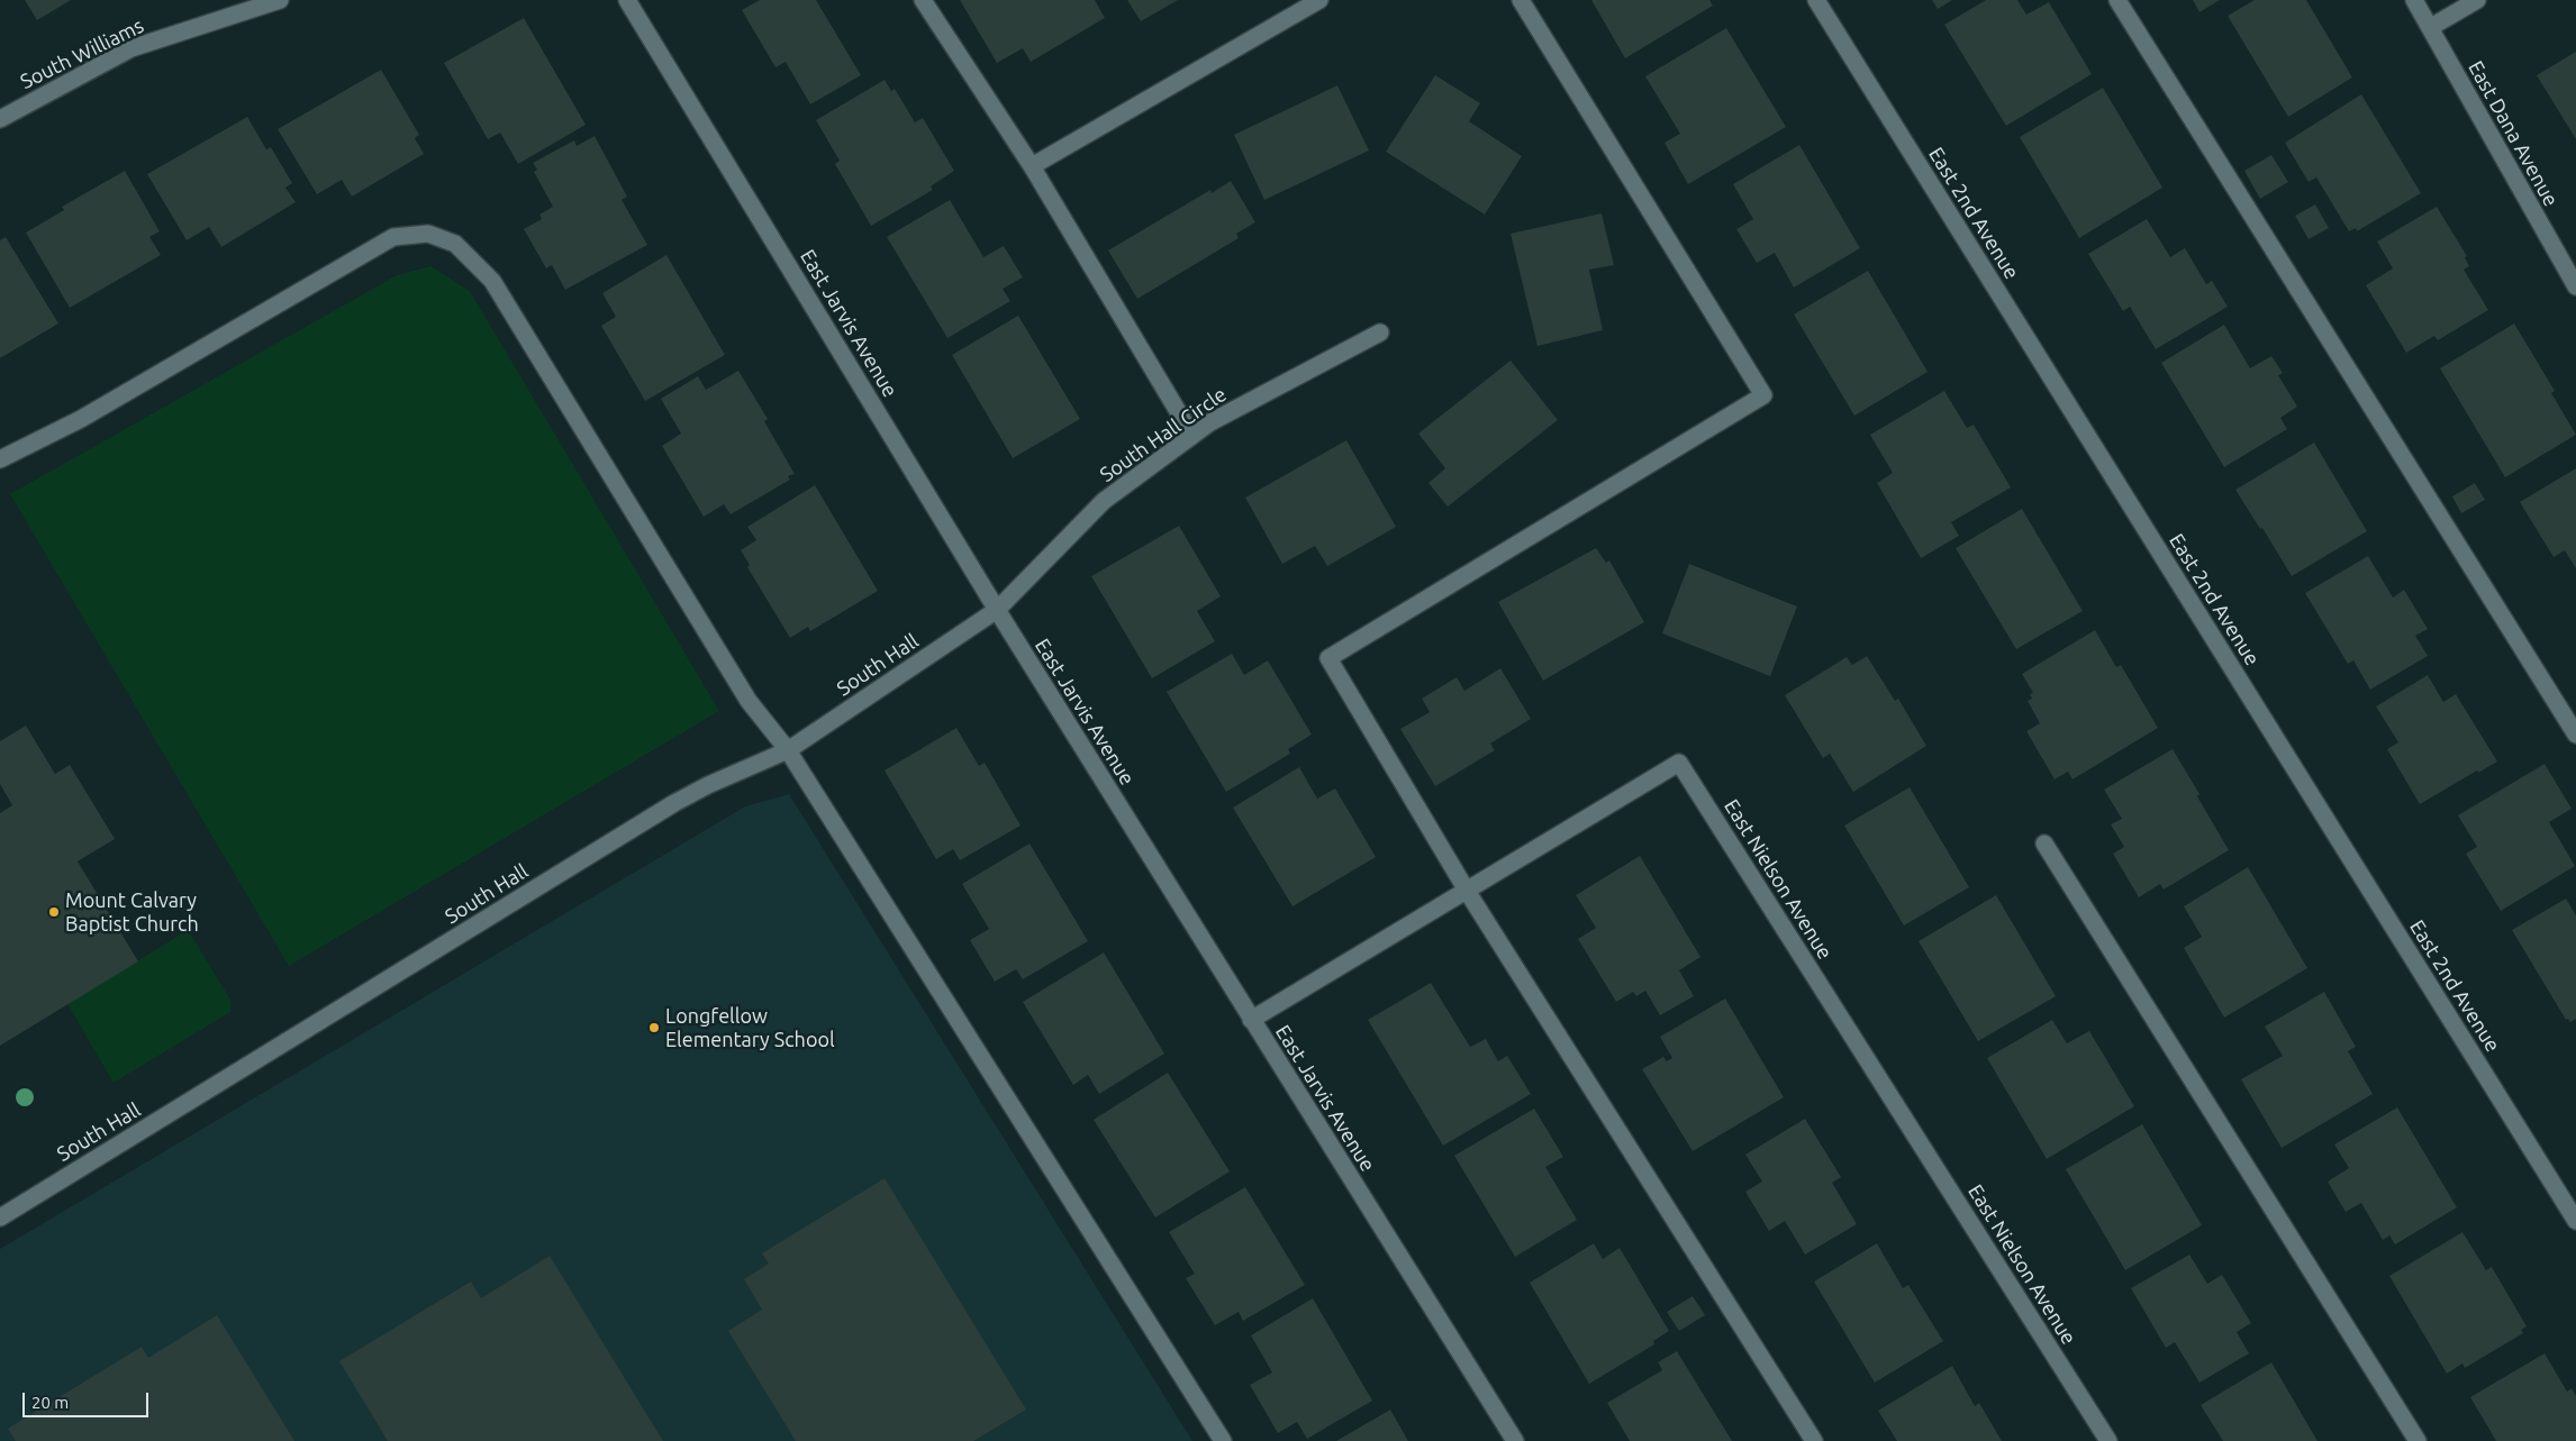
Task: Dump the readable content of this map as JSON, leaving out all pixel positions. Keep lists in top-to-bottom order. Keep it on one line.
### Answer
{"streets":{"street":["South Williams","East Dana Avenue","East 2nd Avenue","East Jarvis Avenue","South Hall Circle","South Hall","East Nielson Avenue"]},"crossings":[["East Jarvis Avenue","South Hall Circle"],["East Jarvis Avenue","South Hall"],["East Jarvis Avenue","East Nielson Avenue"],["South Hall Circle","South Hall"]],"places":["Mount Calvary Baptist Church","Longfellow Elementary School"],"scale_bar":"20 m"}
